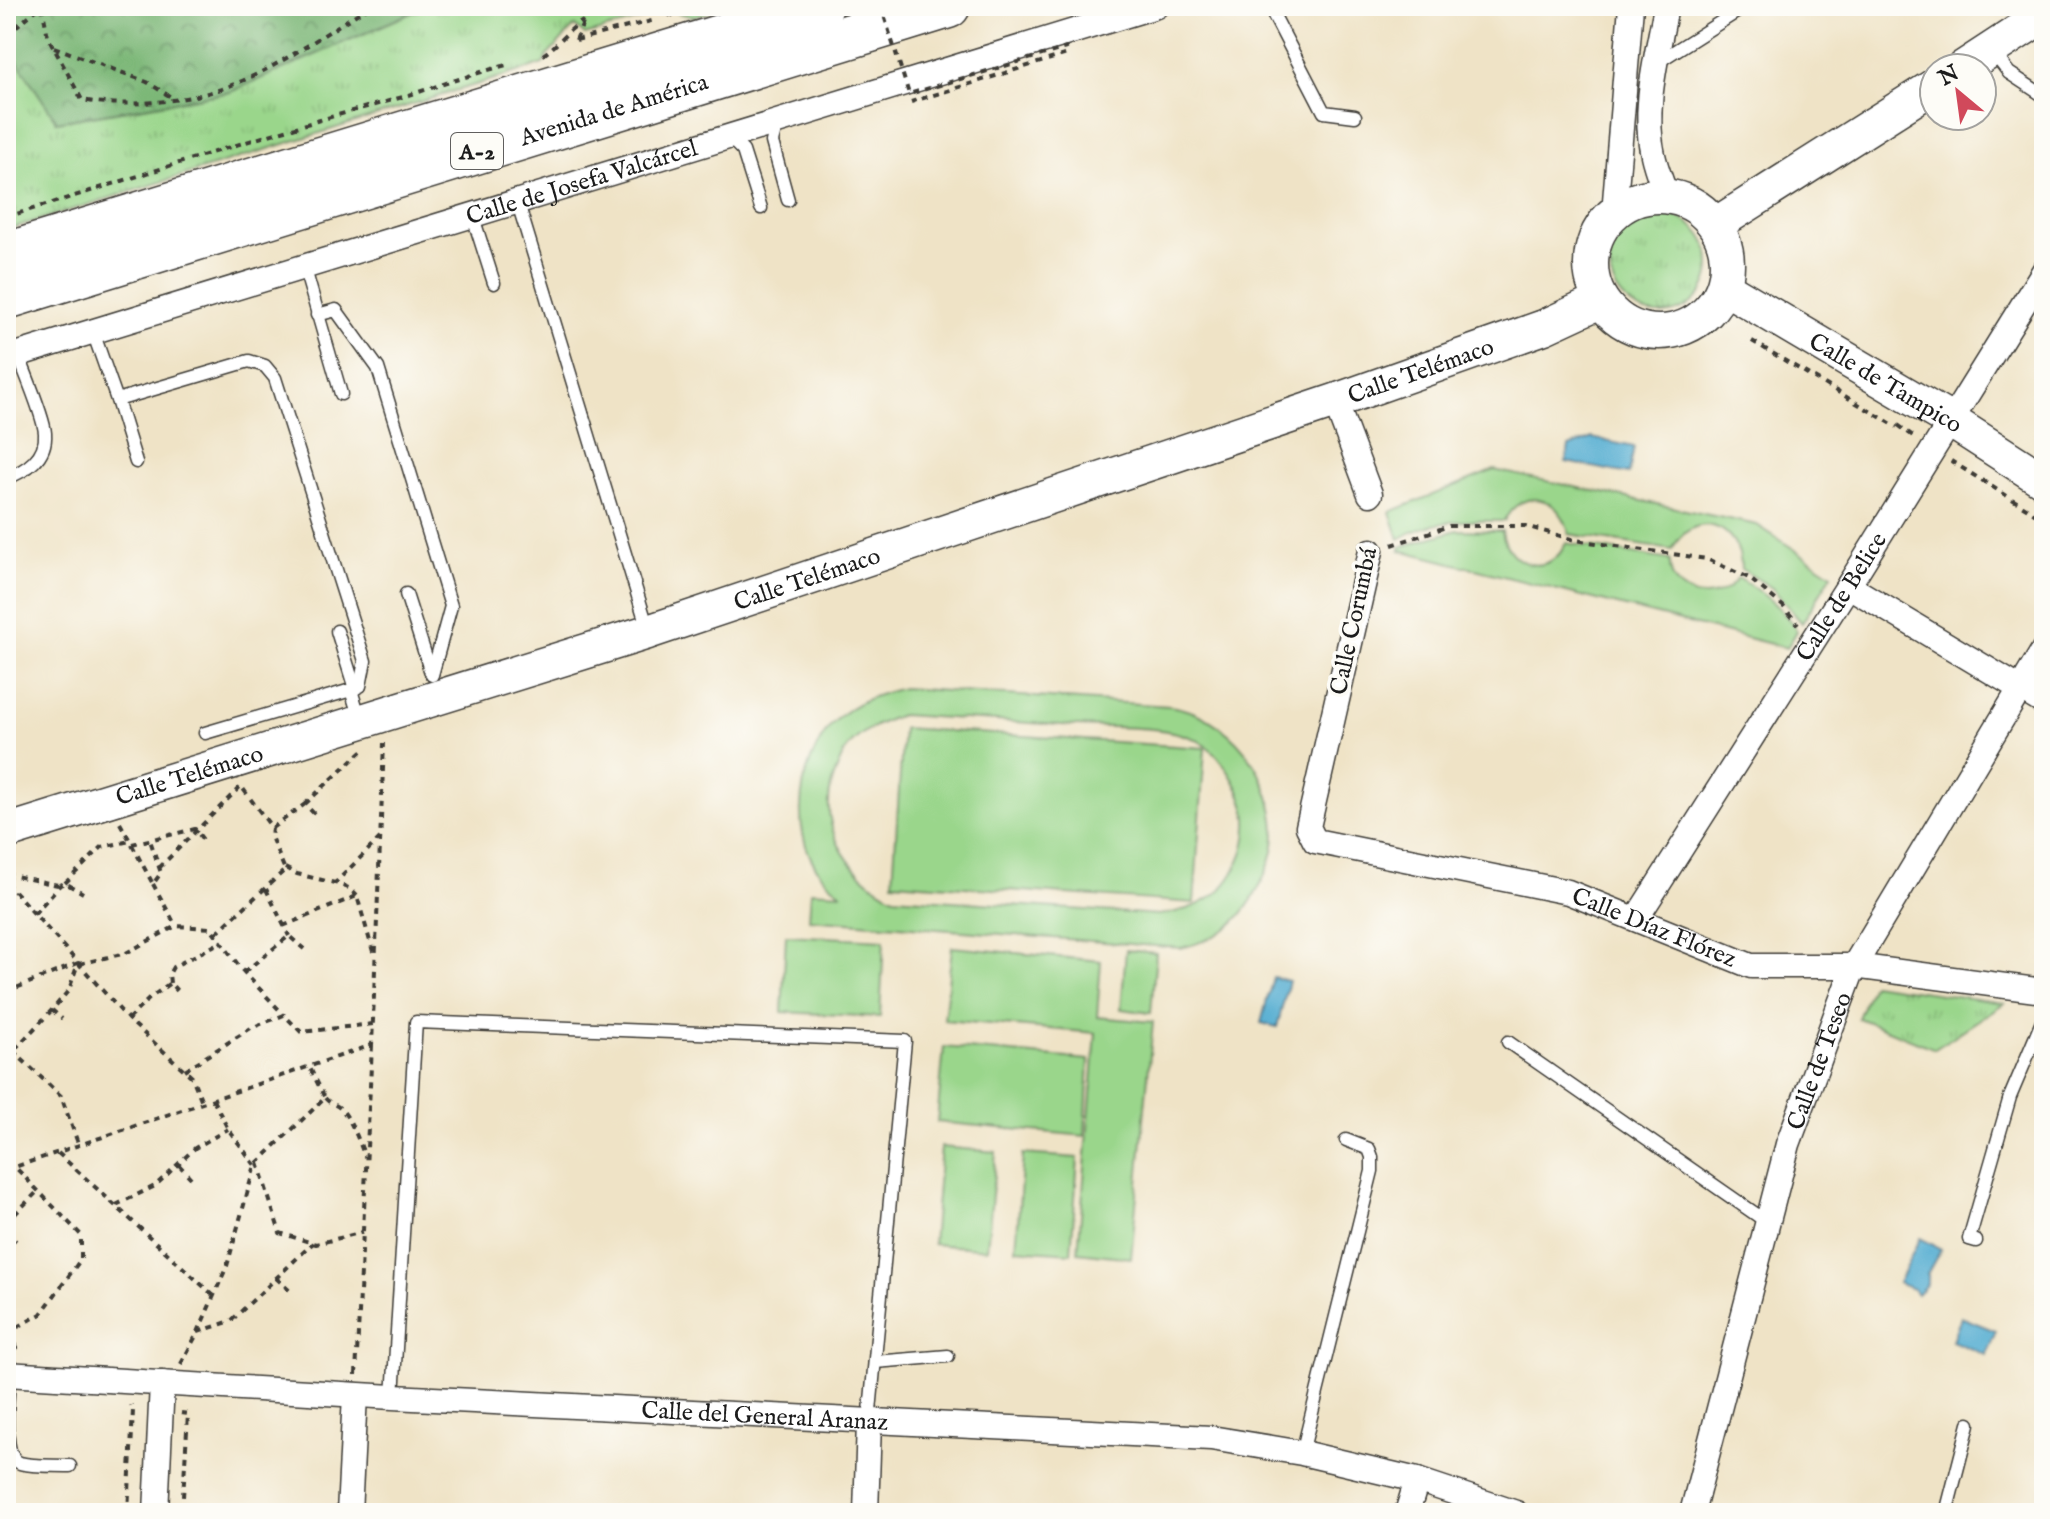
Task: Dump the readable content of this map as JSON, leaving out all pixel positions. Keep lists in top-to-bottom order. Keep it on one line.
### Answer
{"streets":{"highway":["Avenida de América","A-2"],"street":["Calle de Josefa Valcárcel","Calle Telémaco","Calle de Tampico","Calle de Belice","Calle Corumbá","Calle Díaz Flórez","Calle de Teseo","Calle del General Aranaz"]},"crossings":[["Calle Telémaco","Calle de Tampico"],["Calle de Tampico","Calle de Belice"],["Calle de Belice","Calle Díaz Flórez"],["Calle Corumbá","Calle Díaz Flórez"],["Calle Díaz Flórez","Calle de Teseo"]],"north":"top left"}
